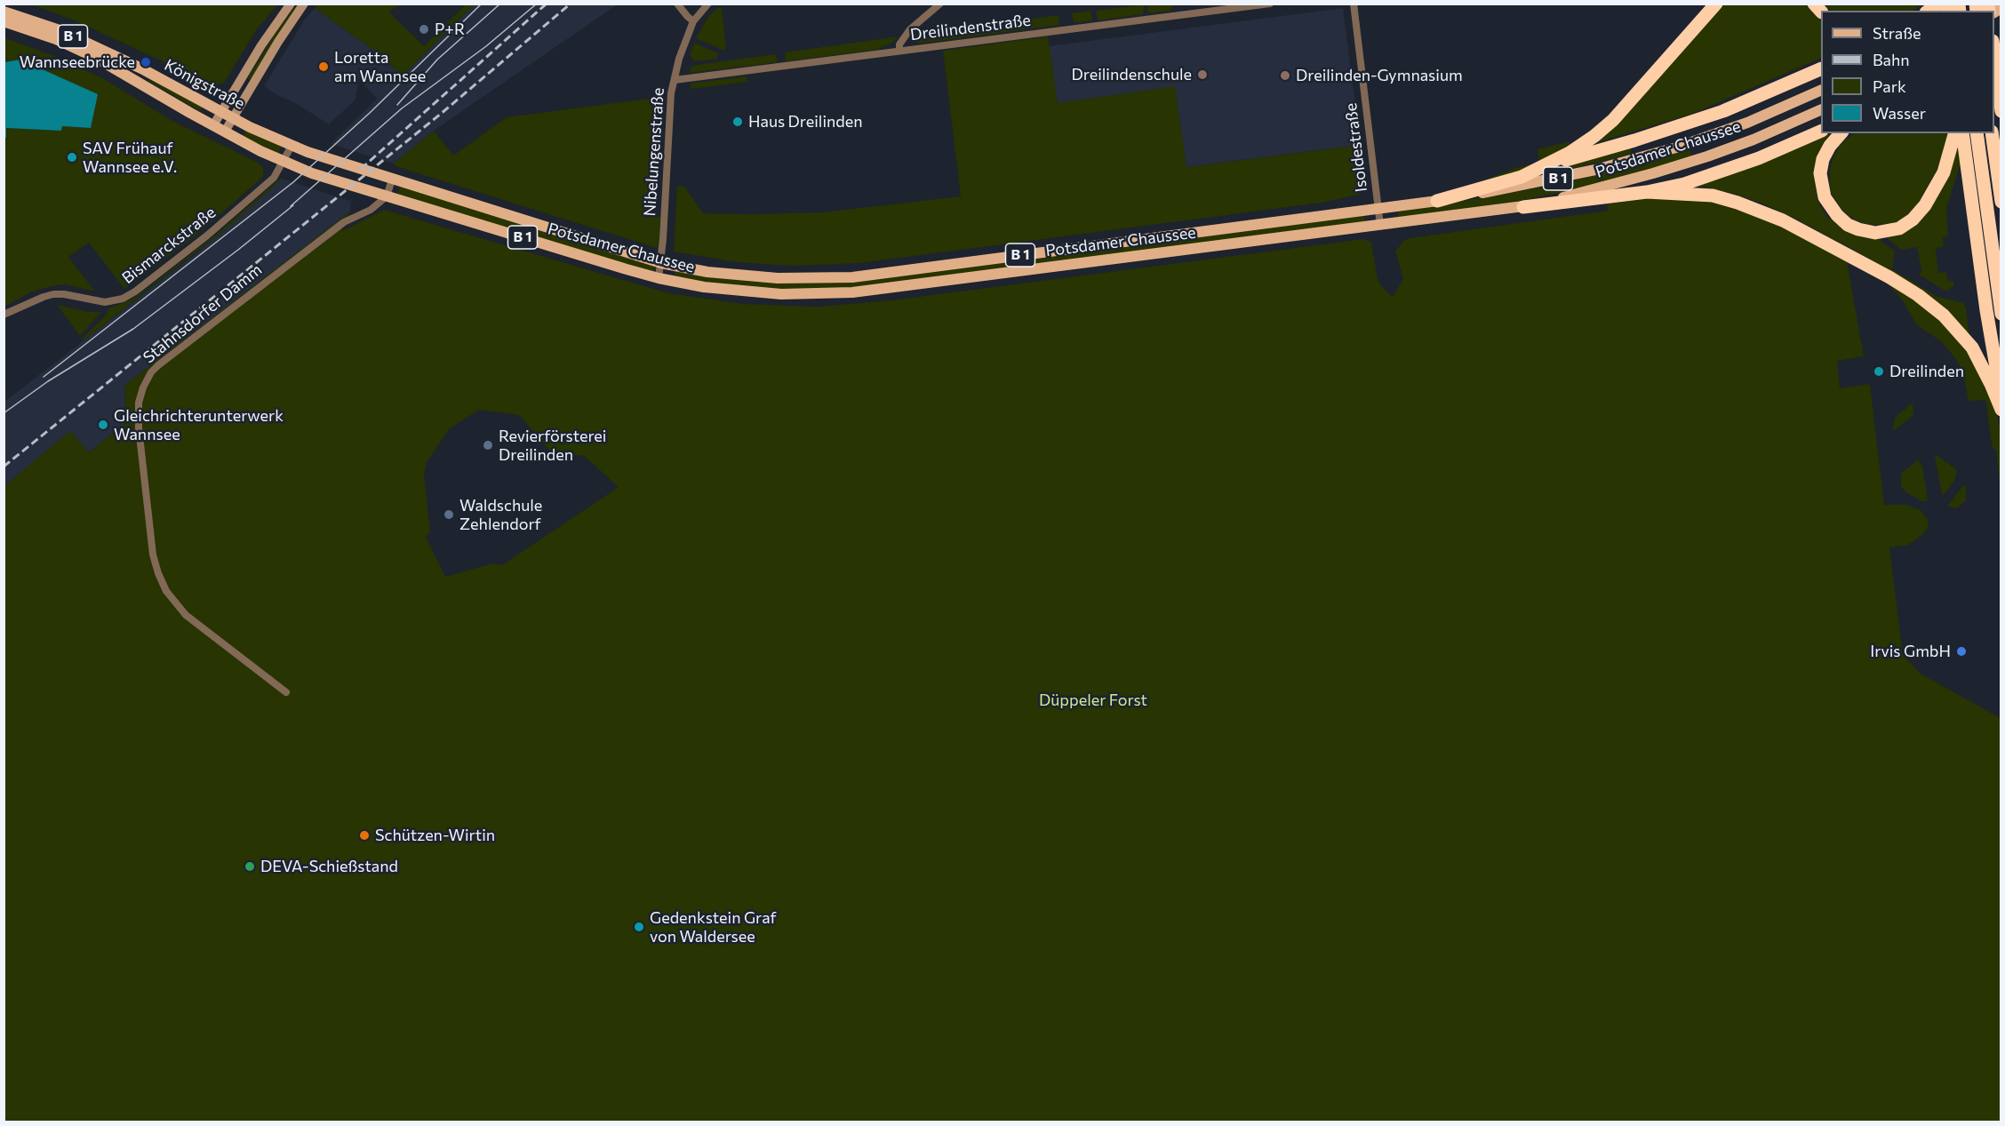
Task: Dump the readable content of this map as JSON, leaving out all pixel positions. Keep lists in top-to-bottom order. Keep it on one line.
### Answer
{"streets":{"main road":["B 1","Königstraße","Potsdamer Chaussee"],"street":["Dreilindenstraße","Isoldestraße","Nibelungenstraße","Bismarckstraße","Stahnsdorfer Damm"]},"crossings":[["Dreilindenstraße","Nibelungenstraße"],["Königstraße","Potsdamer Chaussee"],["Königstraße","Bismarckstraße"],["Königstraße","Stahnsdorfer Damm"],["Isoldestraße","Potsdamer Chaussee"],["Potsdamer Chaussee","Nibelungenstraße"],["Potsdamer Chaussee","Stahnsdorfer Damm"]],"parks":["Düppeler Forst"],"places":["P+R","Wannseebrücke","Loretta am Wannsee","Dreilindenschule","Dreilinden-Gymnasium","Haus Dreilinden","SAV Frühauf Wannsee e.V.","Dreilinden","Gleichrichterunterwerk Wannsee","Revierförsterei Dreilinden","Waldschule Zehlendorf","Irvis GmbH","Schützen-Wirtin","DEVA-Schießstand","Gedenkstein Graf von Waldersee"],"legend":["Straße","Bahn","Park","Wasser"]}
